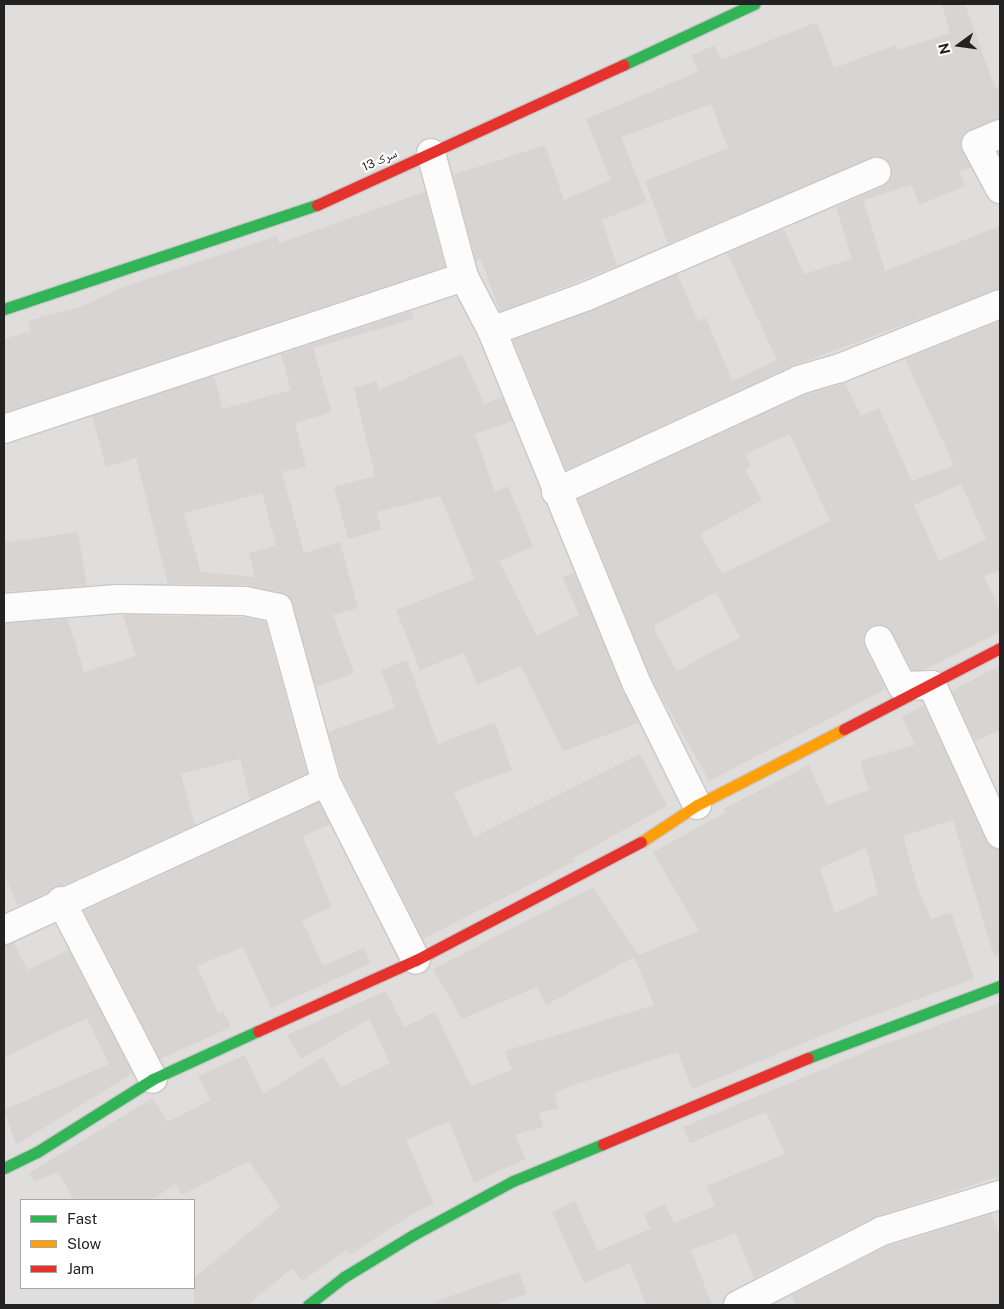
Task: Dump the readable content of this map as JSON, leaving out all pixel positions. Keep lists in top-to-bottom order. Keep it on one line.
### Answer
{"streets":{"street":["سرک 13"]},"legend":["Fast","Slow","Jam"],"north":"left"}
